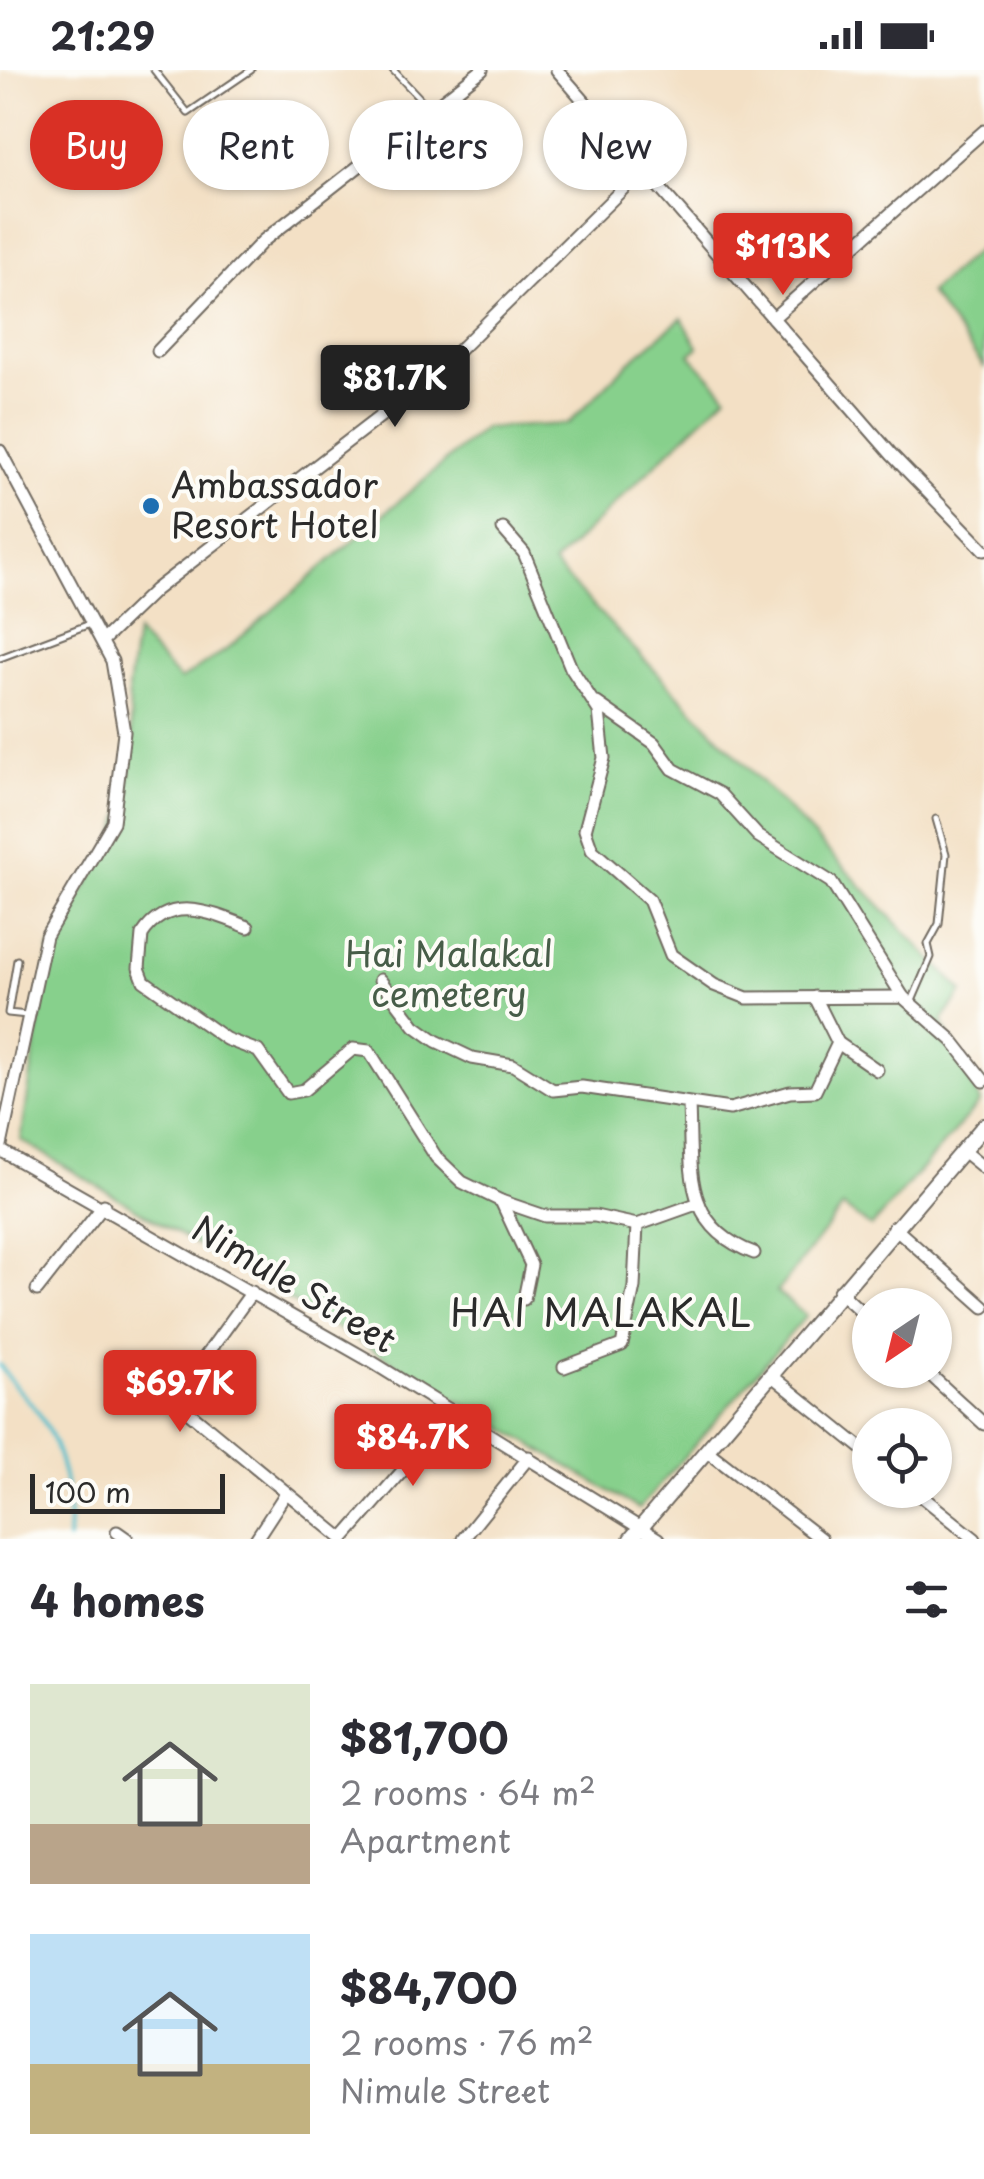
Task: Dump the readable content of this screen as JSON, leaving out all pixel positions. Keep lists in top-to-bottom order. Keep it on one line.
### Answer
{"streets":{"street":["Nimule Street"]},"districts":["HAI MALAKAL"],"parks":["Hai Malakal cemetery"],"places":["Ambassador Resort Hotel"],"scale_bar":"100 m","north":"bottom left","page":{"status":"21:29","chip":["Buy","Rent","Filters","New"],"price":["$113K","$81.7K","$69.7K","$84.7K"],"scale":"100 m","heading":"4 homes","list":[{"name":"$81,700","note":"2 rooms · 64 m² · Apartment"},{"name":"$84,700","note":"2 rooms · 76 m² · Nimule Street"}]}}
